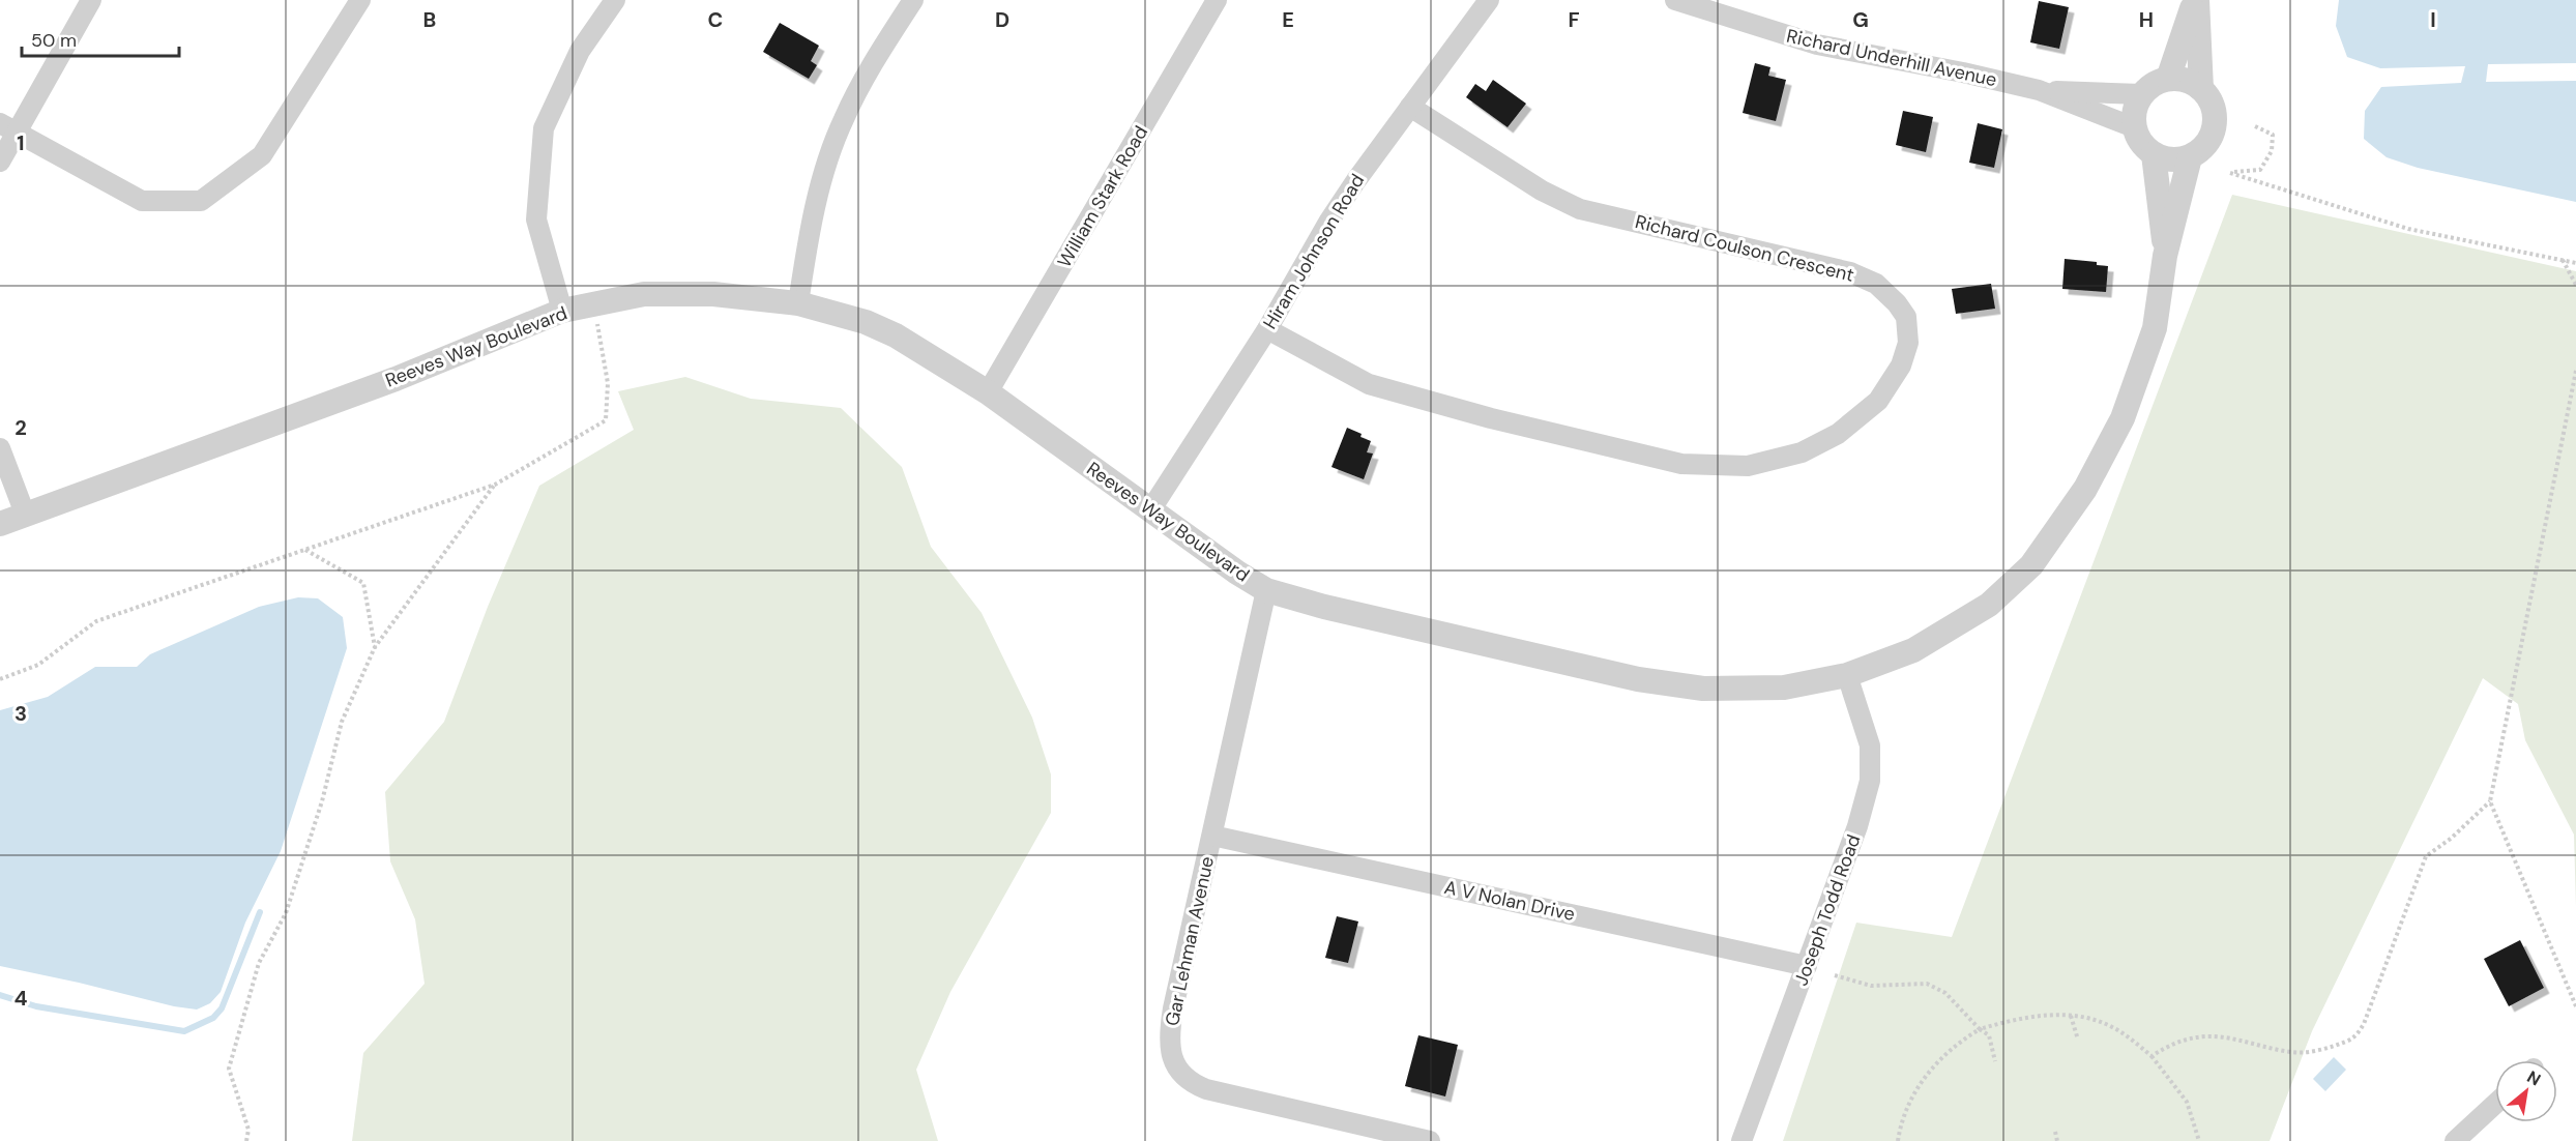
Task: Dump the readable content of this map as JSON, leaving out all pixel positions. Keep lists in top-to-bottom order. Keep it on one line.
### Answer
{"streets":{"street":["Richard Underhill Avenue","William Stark Road","Richard Coulson Crescent","Hiram Johnson Road","Reeves Way Boulevard","A V Nolan Drive","Joseph Todd Road","Gar Lehman Avenue"]},"crossings":[["Richard Underhill Avenue","Reeves Way Boulevard"],["William Stark Road","Reeves Way Boulevard"],["Richard Coulson Crescent","Hiram Johnson Road"],["Hiram Johnson Road","Reeves Way Boulevard"],["Reeves Way Boulevard","Joseph Todd Road"],["Reeves Way Boulevard","Gar Lehman Avenue"],["A V Nolan Drive","Joseph Todd Road"],["A V Nolan Drive","Gar Lehman Avenue"]],"scale_bar":"50 m","north":"top right","grid":{"columns":["B","C","D","E","F","G","H","I"],"rows":["1","2","3","4"]}}
